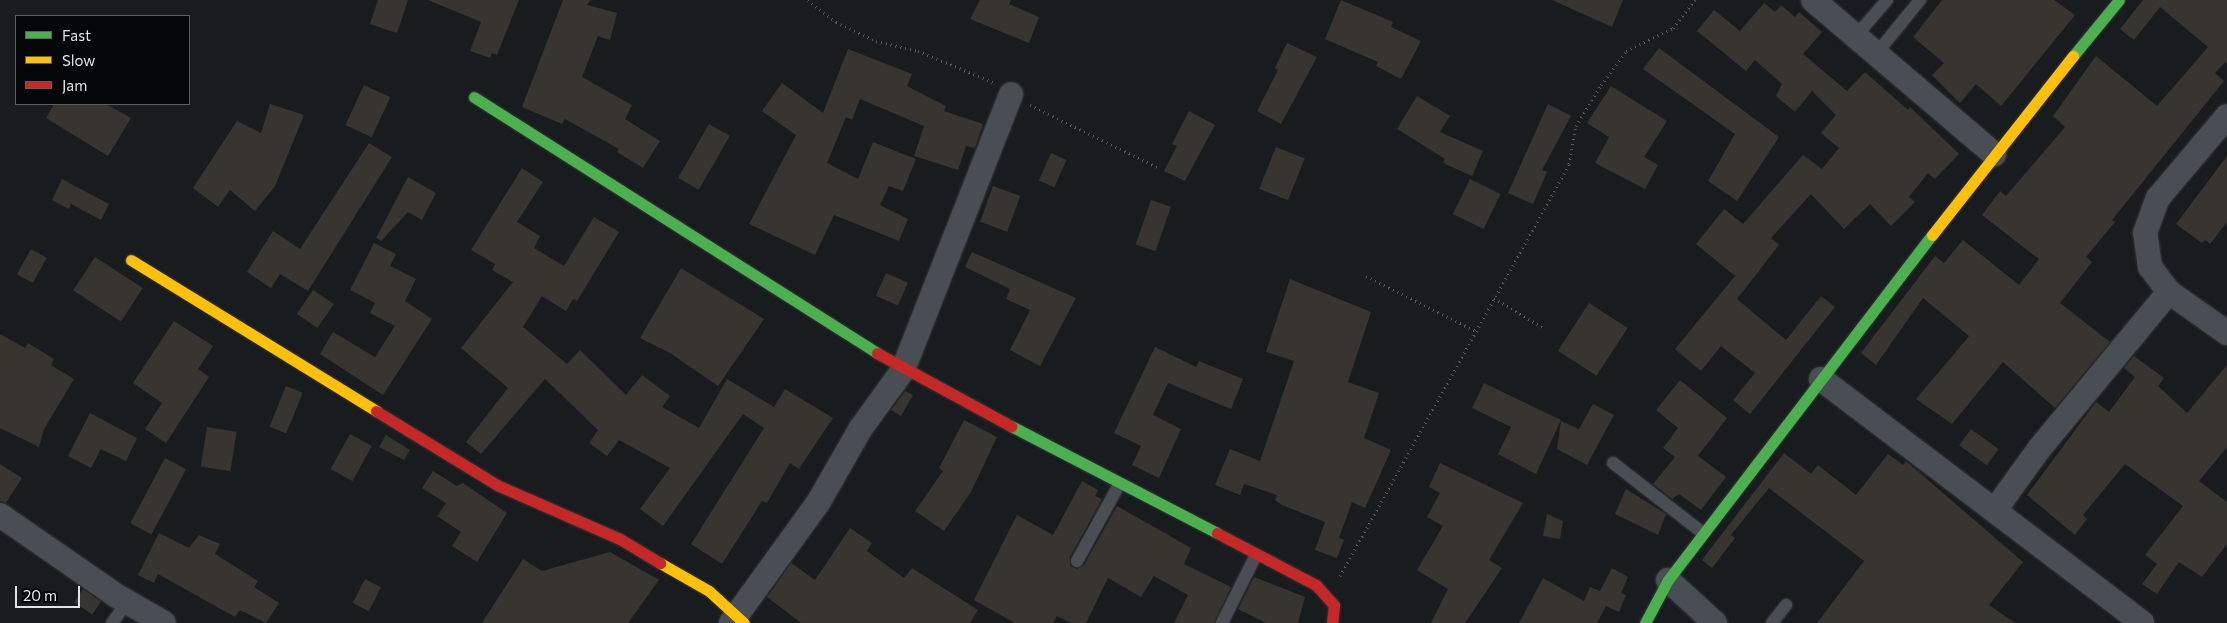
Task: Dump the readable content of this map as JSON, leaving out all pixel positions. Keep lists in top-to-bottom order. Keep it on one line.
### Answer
{"legend":["Fast","Slow","Jam"],"scale_bar":"20 m"}
